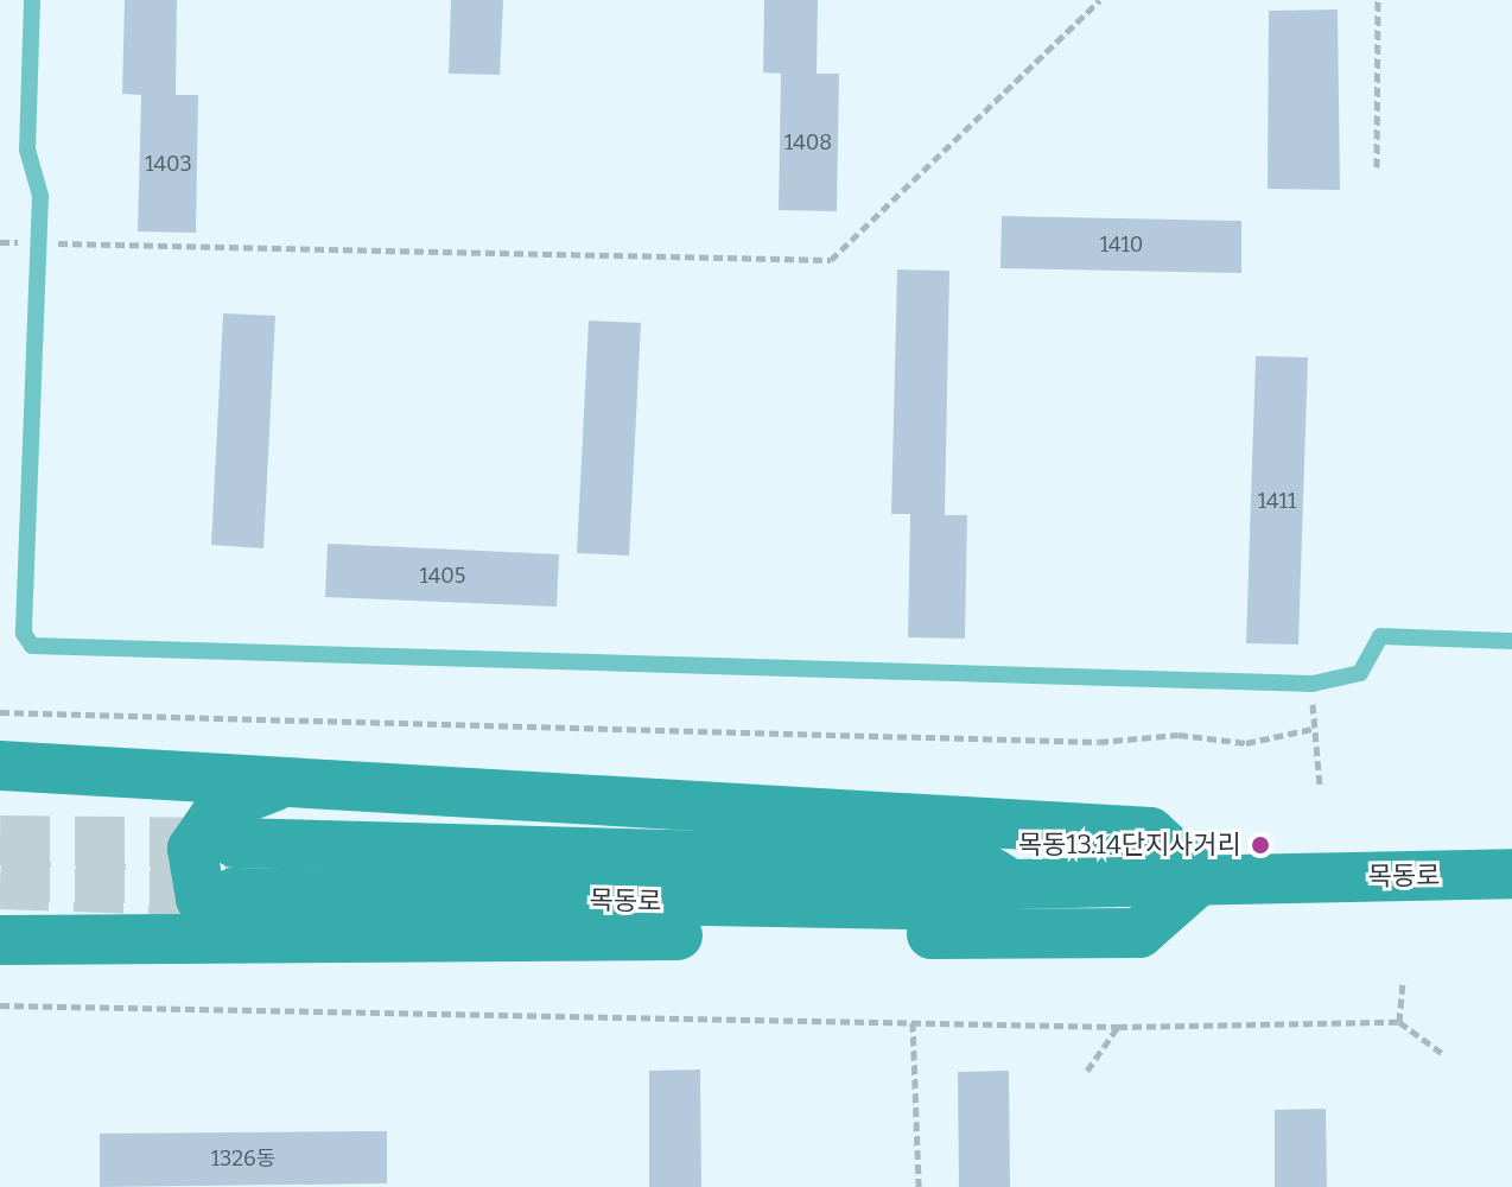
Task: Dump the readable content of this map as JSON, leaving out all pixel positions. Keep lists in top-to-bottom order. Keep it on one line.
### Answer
{"streets":{"main road":["목동로"]},"places":["목동13.14단지사거리"],"house_numbers":["1408","1403","1410","1411","1405","1326동"]}
